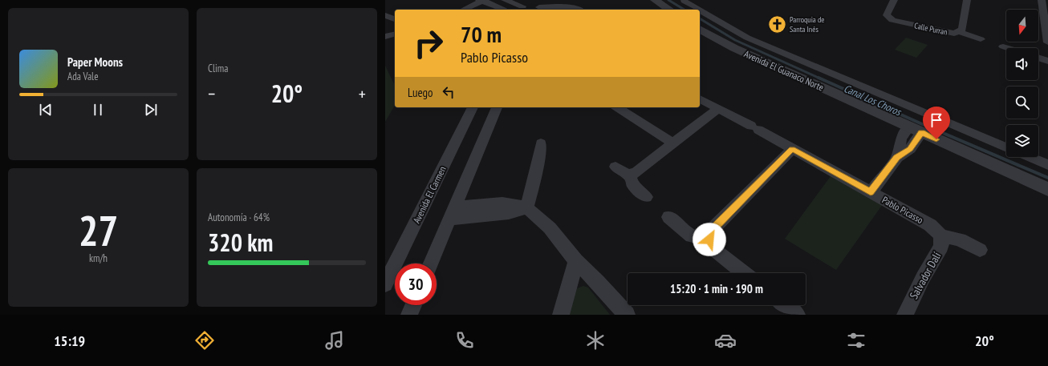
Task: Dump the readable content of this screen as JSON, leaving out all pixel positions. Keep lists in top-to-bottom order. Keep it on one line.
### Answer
{"streets":{"street":["Calle Purran","Avenida El Guanaco Norte","Avenida El Carmen","Pablo Picasso","Salvador Dalí"]},"crossings":[["Pablo Picasso","Salvador Dalí"]],"water":["Canal Los Choros"],"places":{"church":["Parroquia de Santa Inés"]},"north":"bottom","page":{"tile":["Clima",["27","km/h"],["Autonomía · 64%","320 km"]],"turn":["70 m","Pablo Picasso"],"song":["Paper Moons","Ada Vale"],"then":"Luego","heat":["−","20°","+"],"limit":"30","trip":"15:20 · 1 min · 190 m","tabs":["15:19","20°"]}}
